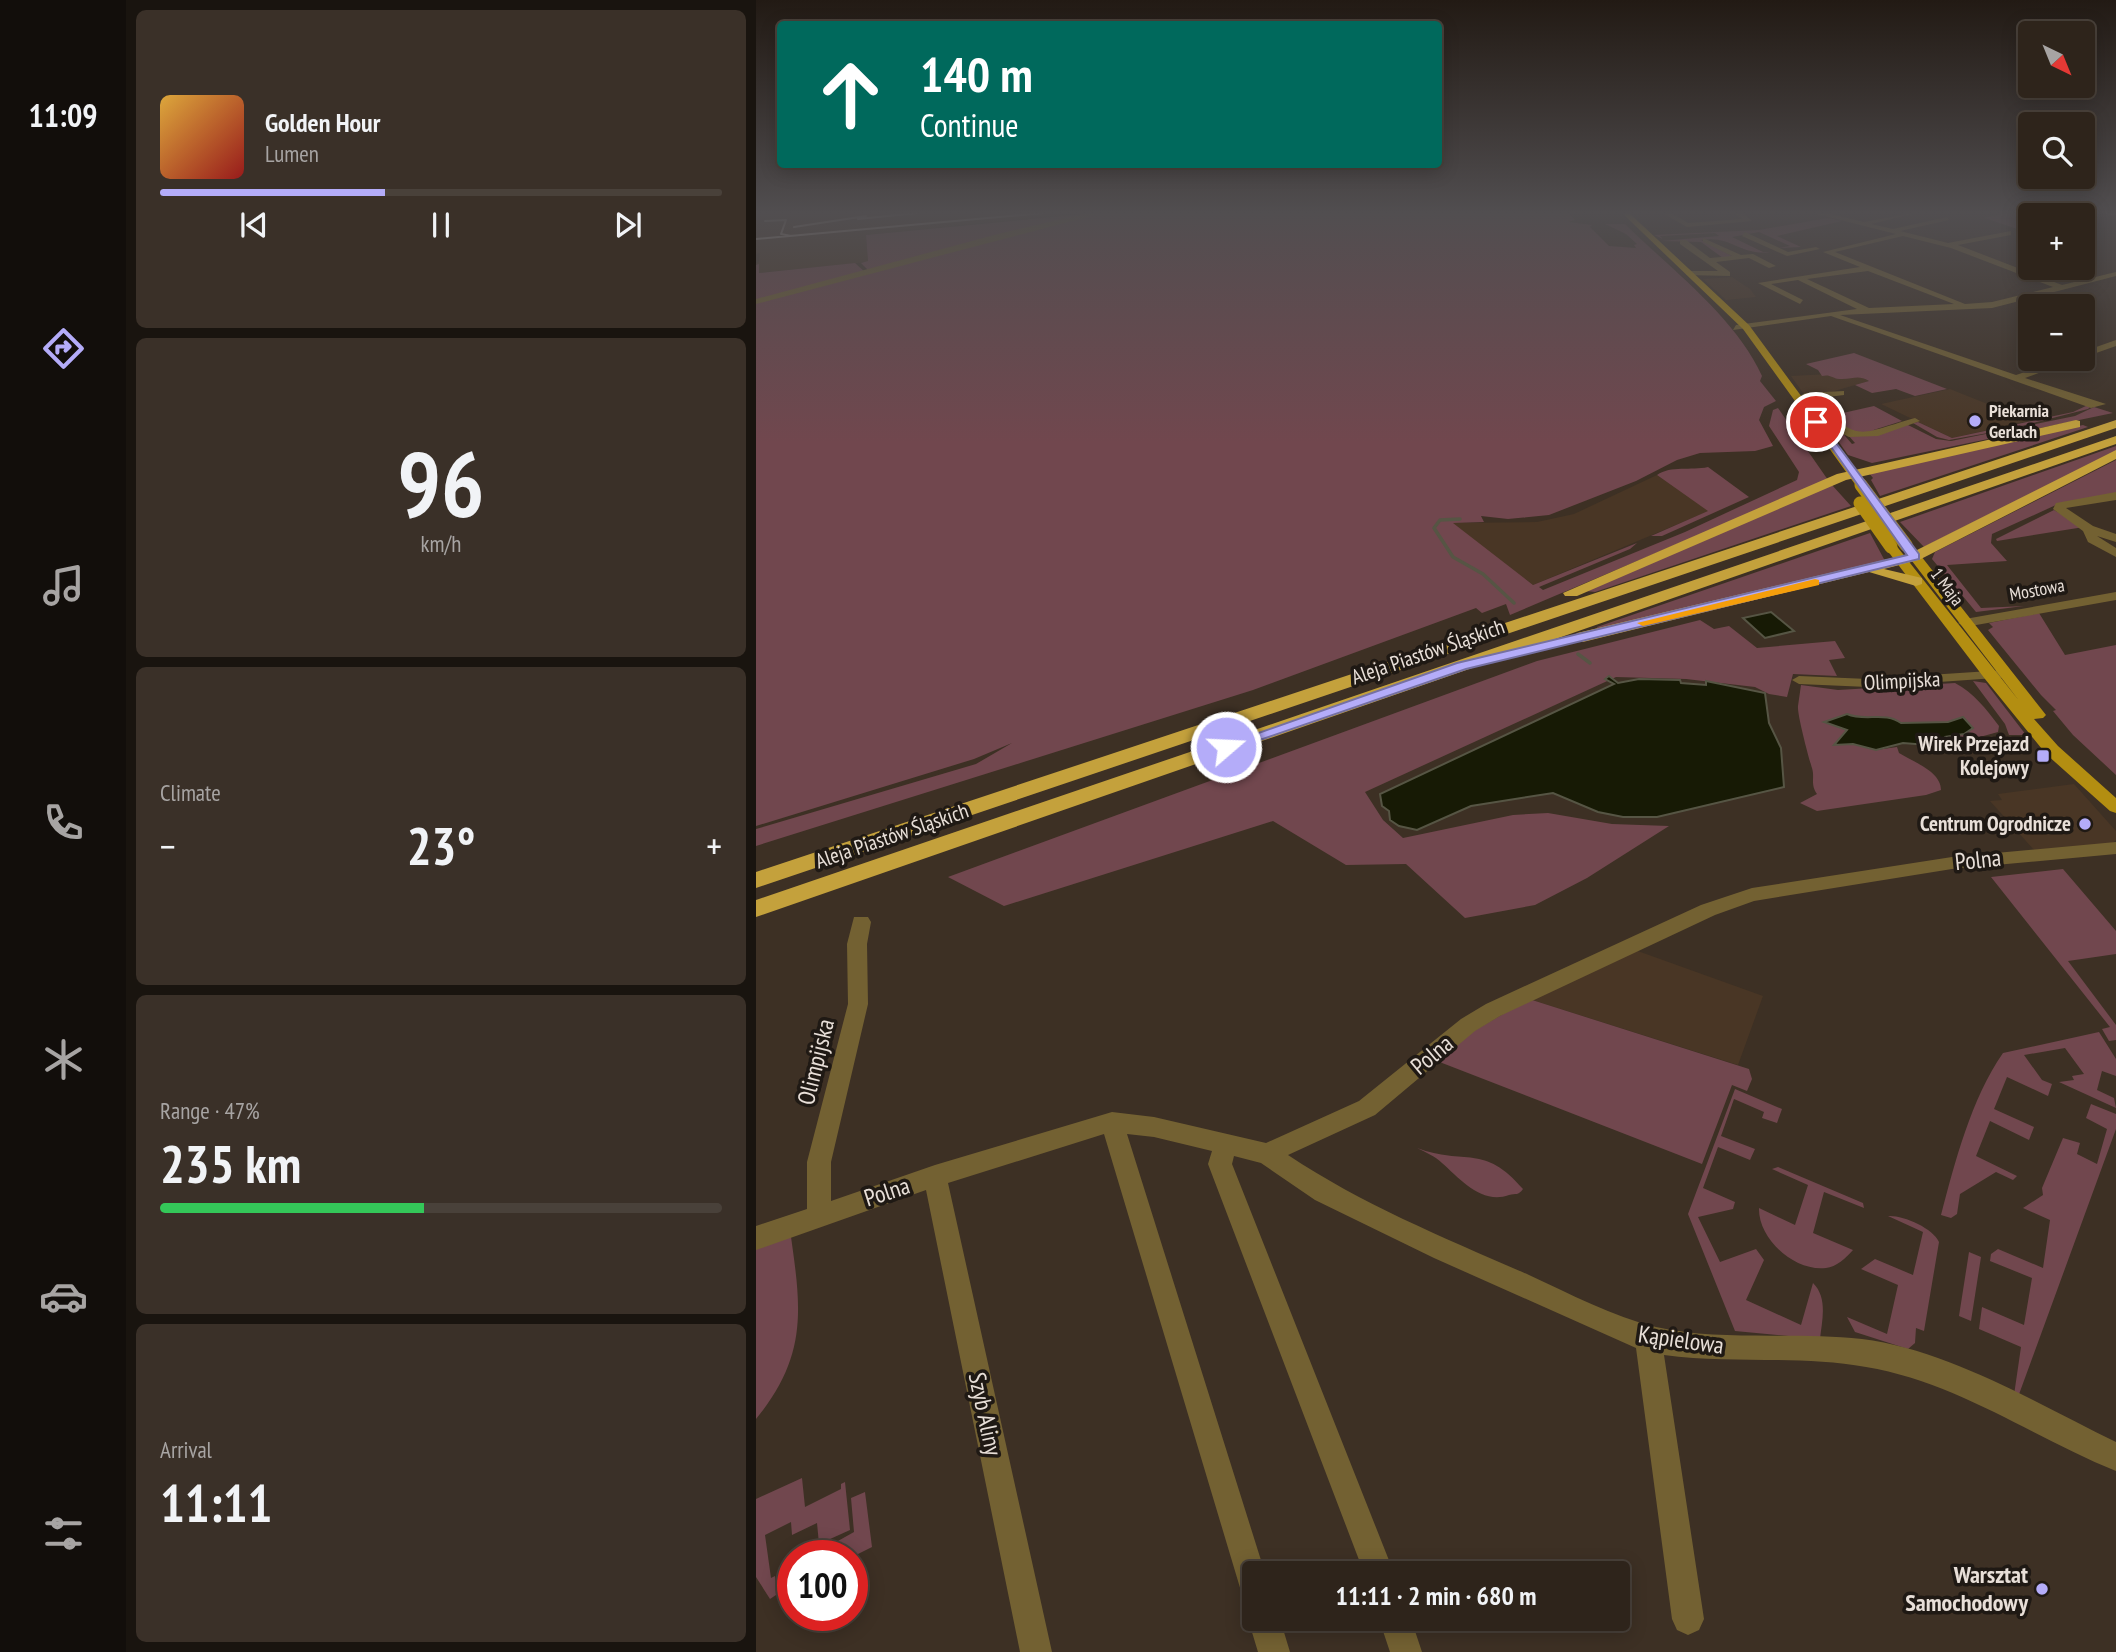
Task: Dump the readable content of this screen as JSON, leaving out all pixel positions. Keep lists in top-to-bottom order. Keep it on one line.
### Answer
{"streets":{"highway":["Aleja Piastów Śląskich"],"main road":["1 Maja"],"street":["Mostowa","Olimpijska","Polna","Kąpielowa","Szyb Aliny"]},"crossings":[["1 Maja","Mostowa"],["1 Maja","Olimpijska"],["Olimpijska","Polna"],["Polna","Kąpielowa"],["Polna","Szyb Aliny"]],"places":{"other":["Piekarnia Gerlach","Centrum Ogrodnicze","Warsztat Samochodowy"],"transit":["Wirek Przejazd Kolejowy"]},"north":"bottom right","page":{"tabs":"11:09","map_buttons":["+","−"],"turn":["140 m","Continue"],"song":["Golden Hour","Lumen"],"tile":[["96","km/h"],"Climate",["Range · 47%","235 km"],["Arrival","11:11"]],"heat":["−","23°","+"],"limit":"100","trip":"11:11 · 2 min · 680 m"}}
